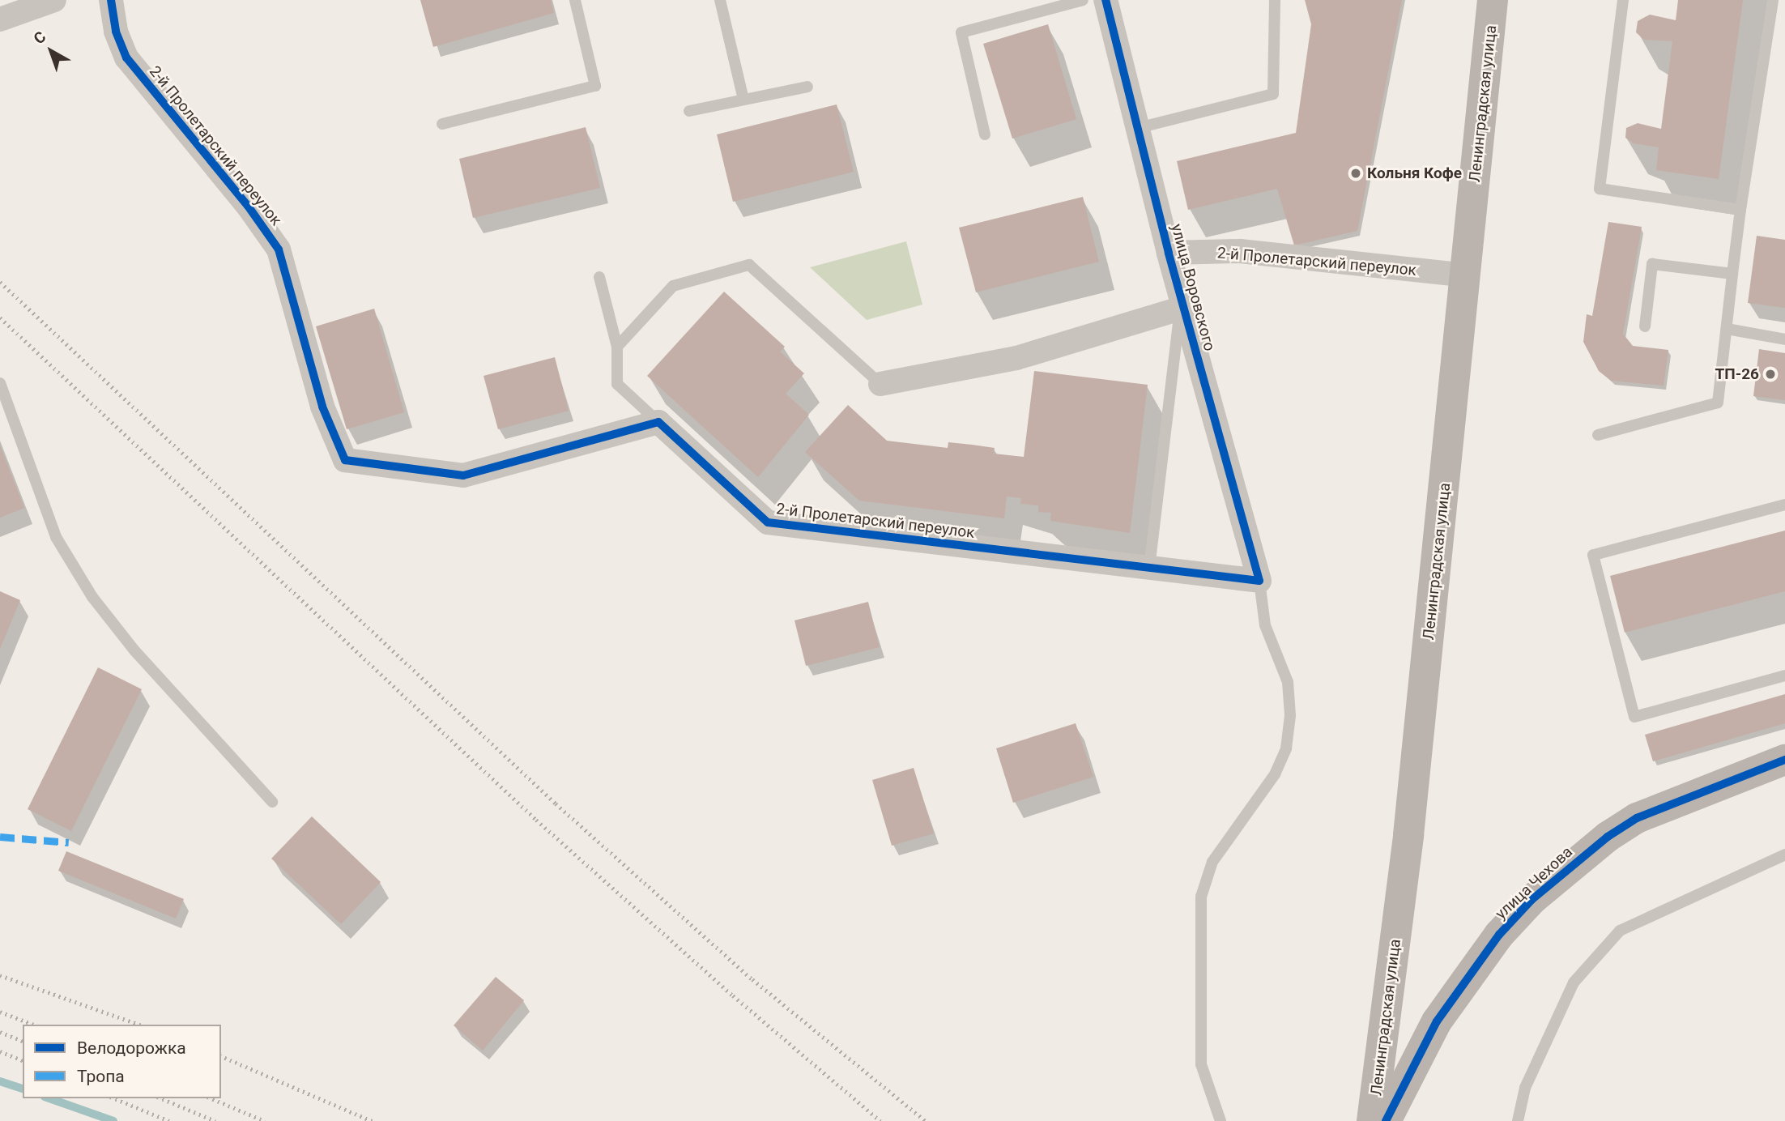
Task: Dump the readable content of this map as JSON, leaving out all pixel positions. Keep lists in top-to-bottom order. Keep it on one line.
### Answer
{"streets":{"main road":["Ленинградская улица","улица Чехова"],"street":["2-й Пролетарский переулок","улица Воровского"]},"crossings":[["Ленинградская улица","2-й Пролетарский переулок"],["2-й Пролетарский переулок","улица Воровского"]],"places":["Кольня Кофе","ТП-26"],"legend":["Велодорожка","Тропа"],"north":"top left"}
